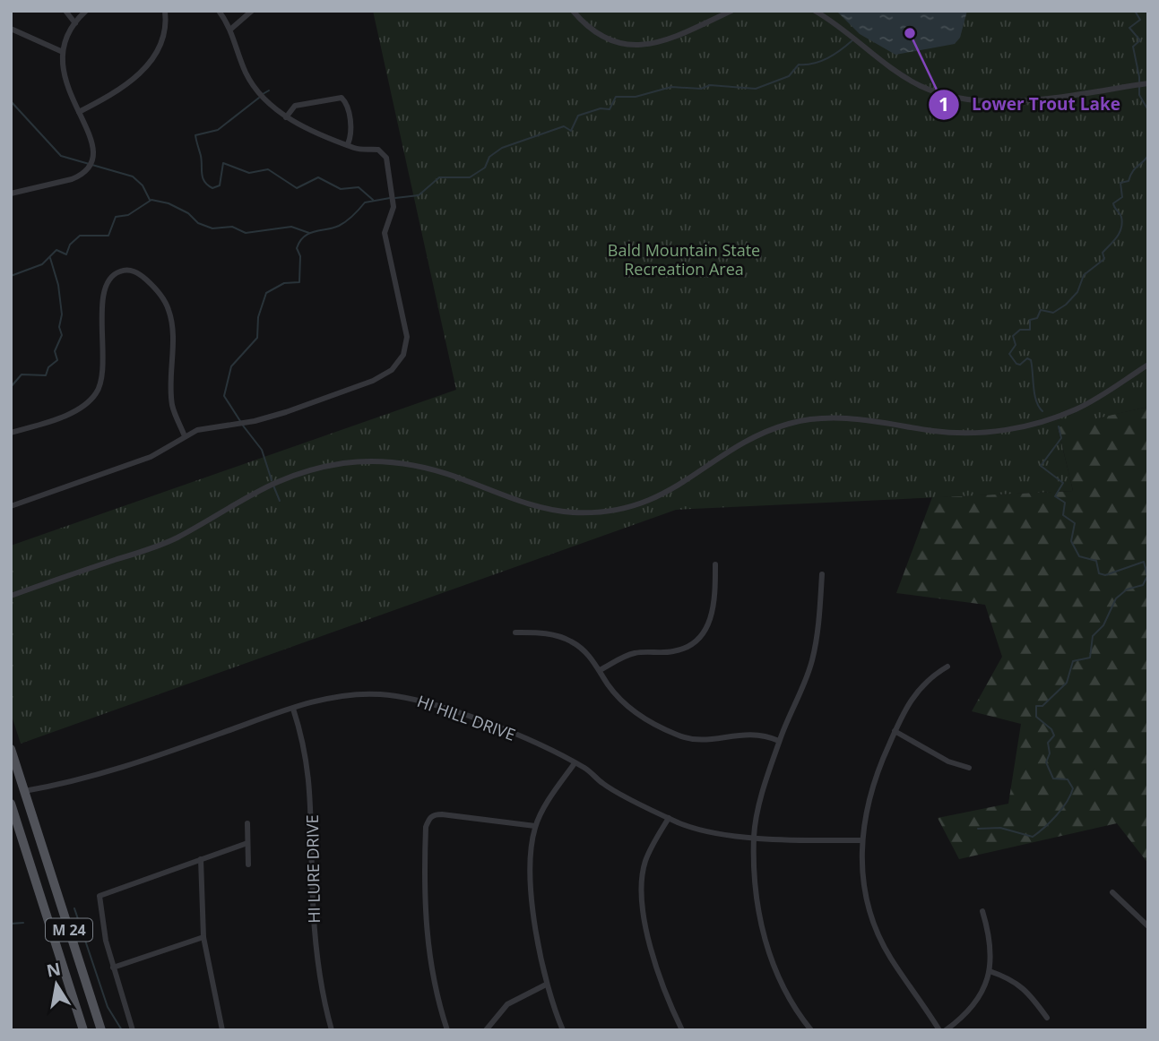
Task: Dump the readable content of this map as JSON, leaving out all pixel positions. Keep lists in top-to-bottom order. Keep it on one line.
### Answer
{"streets":{"main road":["M 24"],"street":["HI HILL DRIVE","HI LURE DRIVE"]},"crossings":[["HI HILL DRIVE","HI LURE DRIVE"],["HI HILL DRIVE","M 24"]],"parks":["Bald Mountain State Recreation Area"],"places":["Lower Trout Lake"],"north":"top"}
